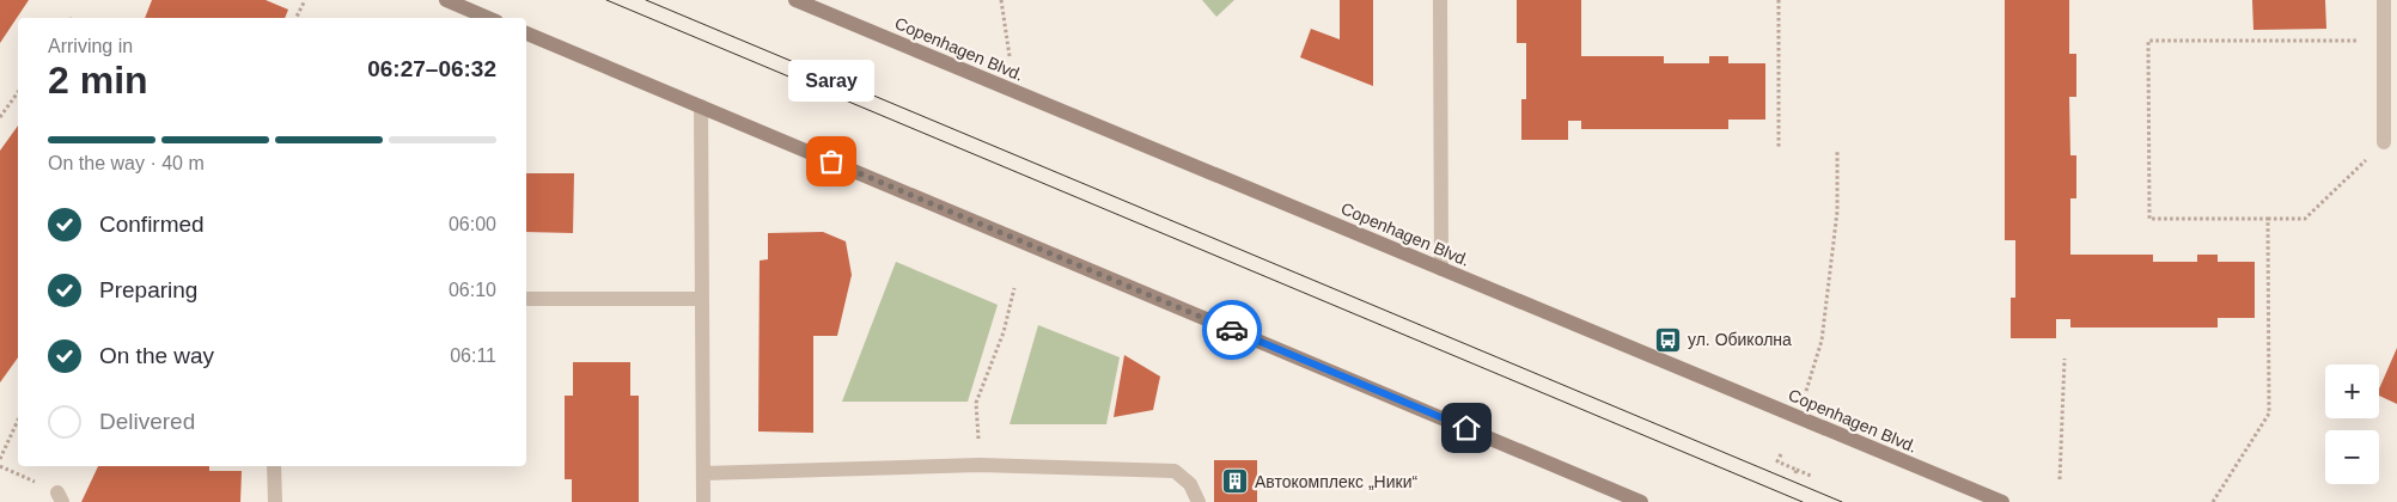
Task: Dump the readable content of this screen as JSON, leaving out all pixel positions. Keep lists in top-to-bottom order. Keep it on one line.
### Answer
{"streets":{"main road":["Copenhagen Blvd."]},"places":{"other":["Saray"],"bus stop":["ул. Обиколна"],"building":["Автокомплекс „Ники“"]},"page":{"heading":["2 min","Arriving in","06:27–06:32"],"bubble":"Saray","bar":"On the way · 40 m","list":[["Confirmed","06:00"],["Preparing","06:10"],["On the way","06:11"],"Delivered"],"map_buttons":["+","−"]}}
